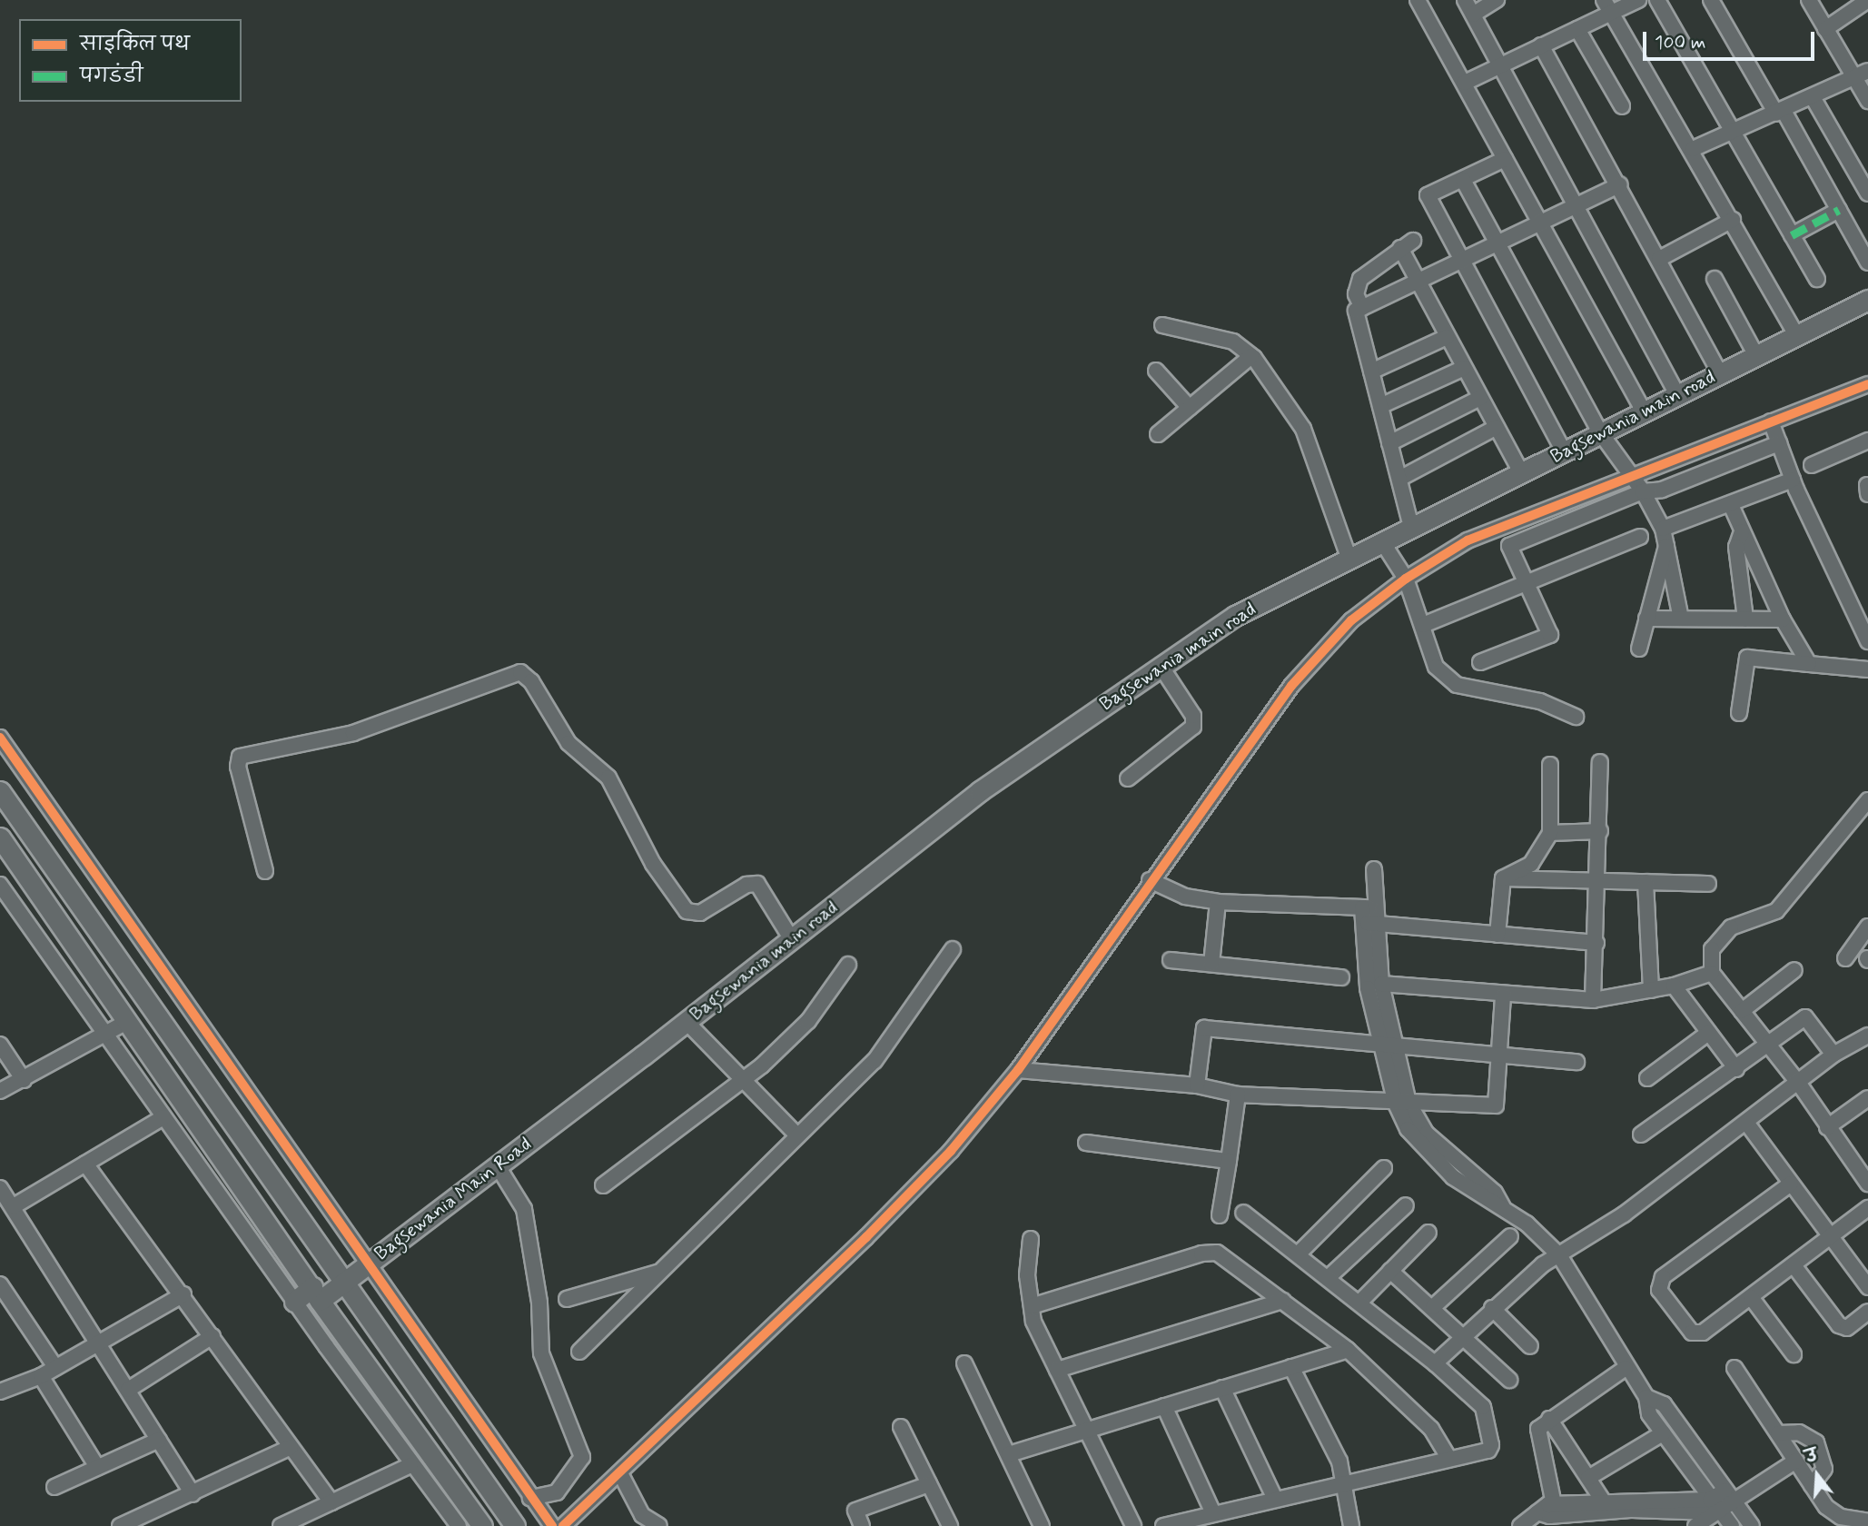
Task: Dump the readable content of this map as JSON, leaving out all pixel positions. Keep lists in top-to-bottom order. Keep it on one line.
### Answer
{"streets":{"main road":["Bagsewania main road","Bagsewania Main Road"]},"crossings":[["Bagsewania main road","Bagsewania Main Road"]],"legend":["साइकिल पथ","पगडंडी"],"scale_bar":"100 m","north":"top"}
